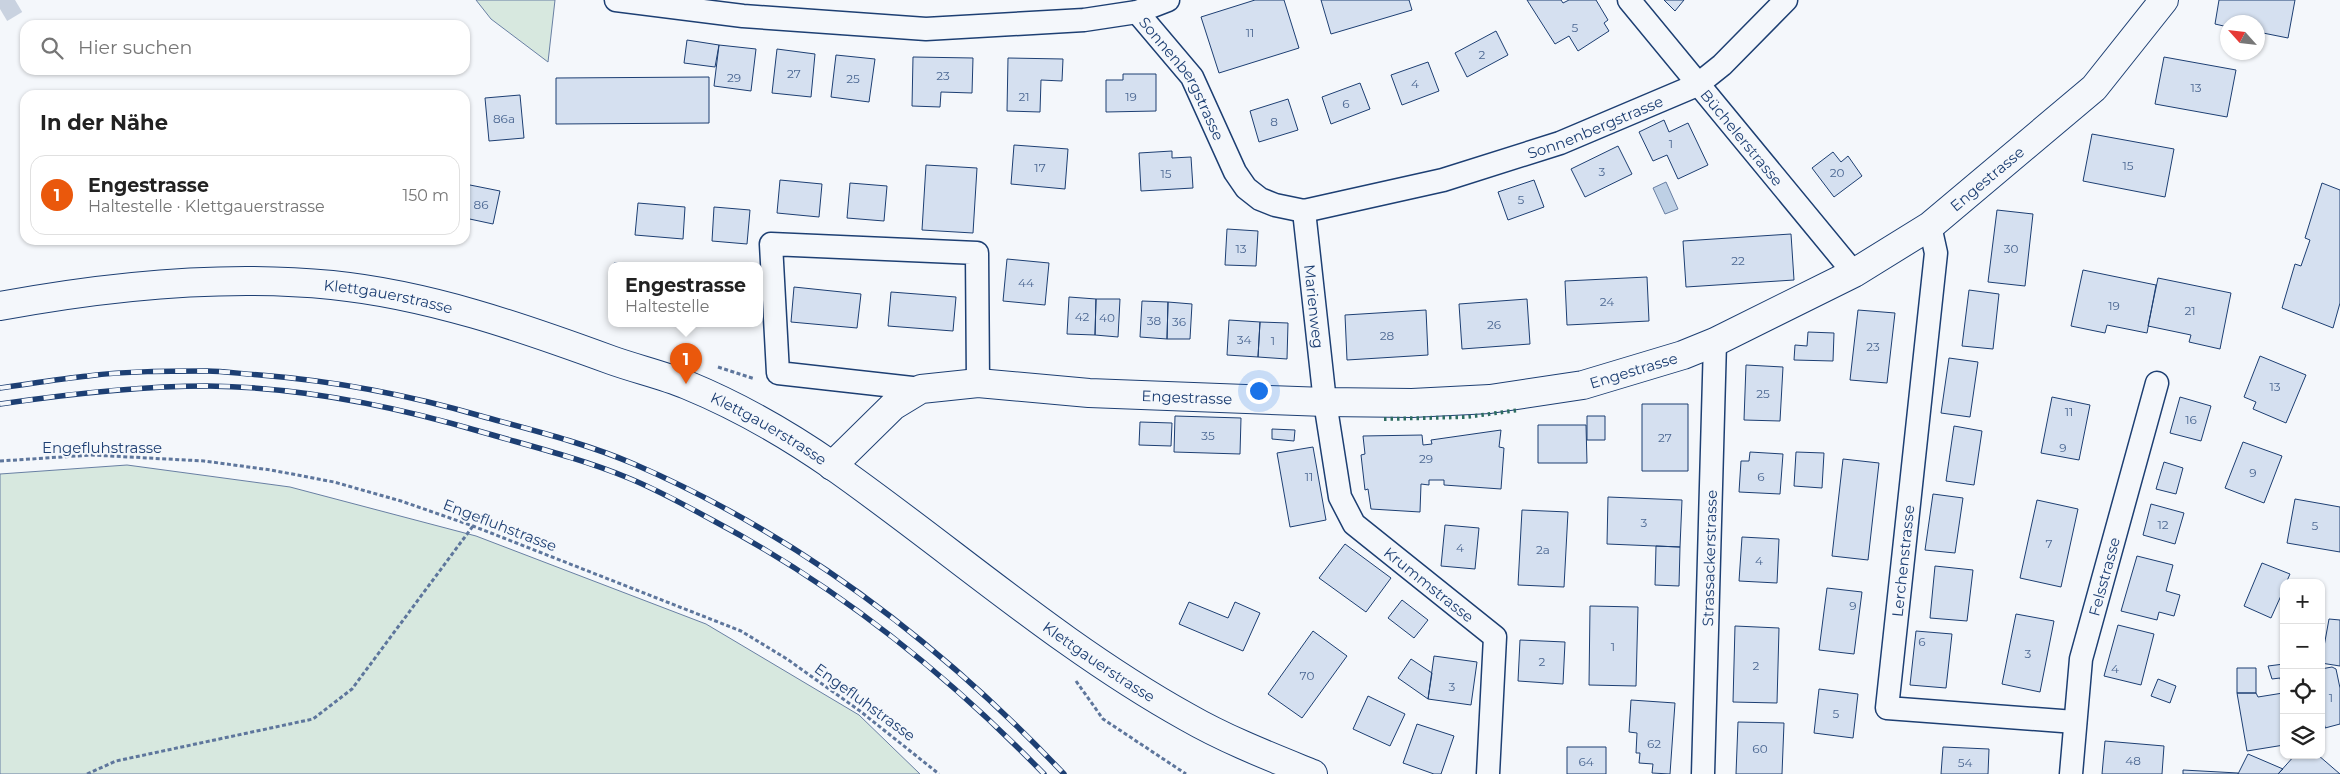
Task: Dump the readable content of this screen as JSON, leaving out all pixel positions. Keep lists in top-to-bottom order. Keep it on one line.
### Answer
{"streets":{"street":["Sonnenbergstrasse","Büchelerstrasse","Engestrasse","Klettgauerstrasse","Marienweg","Strassackerstrasse","Lerchenstrasse","Felsstrasse","Krummstrasse"],"path":["Engefluhstrasse"]},"crossings":[["Sonnenbergstrasse","Büchelerstrasse"],["Sonnenbergstrasse","Marienweg"],["Büchelerstrasse","Engestrasse"],["Engestrasse","Klettgauerstrasse"],["Engestrasse","Marienweg"],["Engestrasse","Strassackerstrasse"],["Engestrasse","Lerchenstrasse"],["Engestrasse","Krummstrasse"],["Marienweg","Krummstrasse"],["Lerchenstrasse","Felsstrasse"]],"house_numbers":["5","11","2","27","23","29","25","4","13","21","19","6","86a","8","1","15","17","3","20","15","5","86","13","30","22","44","24","19","21","42","40","38","36","26","28","34","1","23","13","25","11","16","35","27","9","29","9","11","6","3","12","5","7","4","2a","4","9","6","1","3","2","2","4","70","3","1","5","62","60","48","64","54"],"north":"top left","page":{"search":"Hier suchen","heading":"In der Nähe","list":[{"mark":"1","name":"Engestrasse","note":"Haltestelle · Klettgauerstrasse","value":"150 m"}],"popup":["Engestrasse","Haltestelle"],"pins":"1","map_buttons":["+","−"]}}
